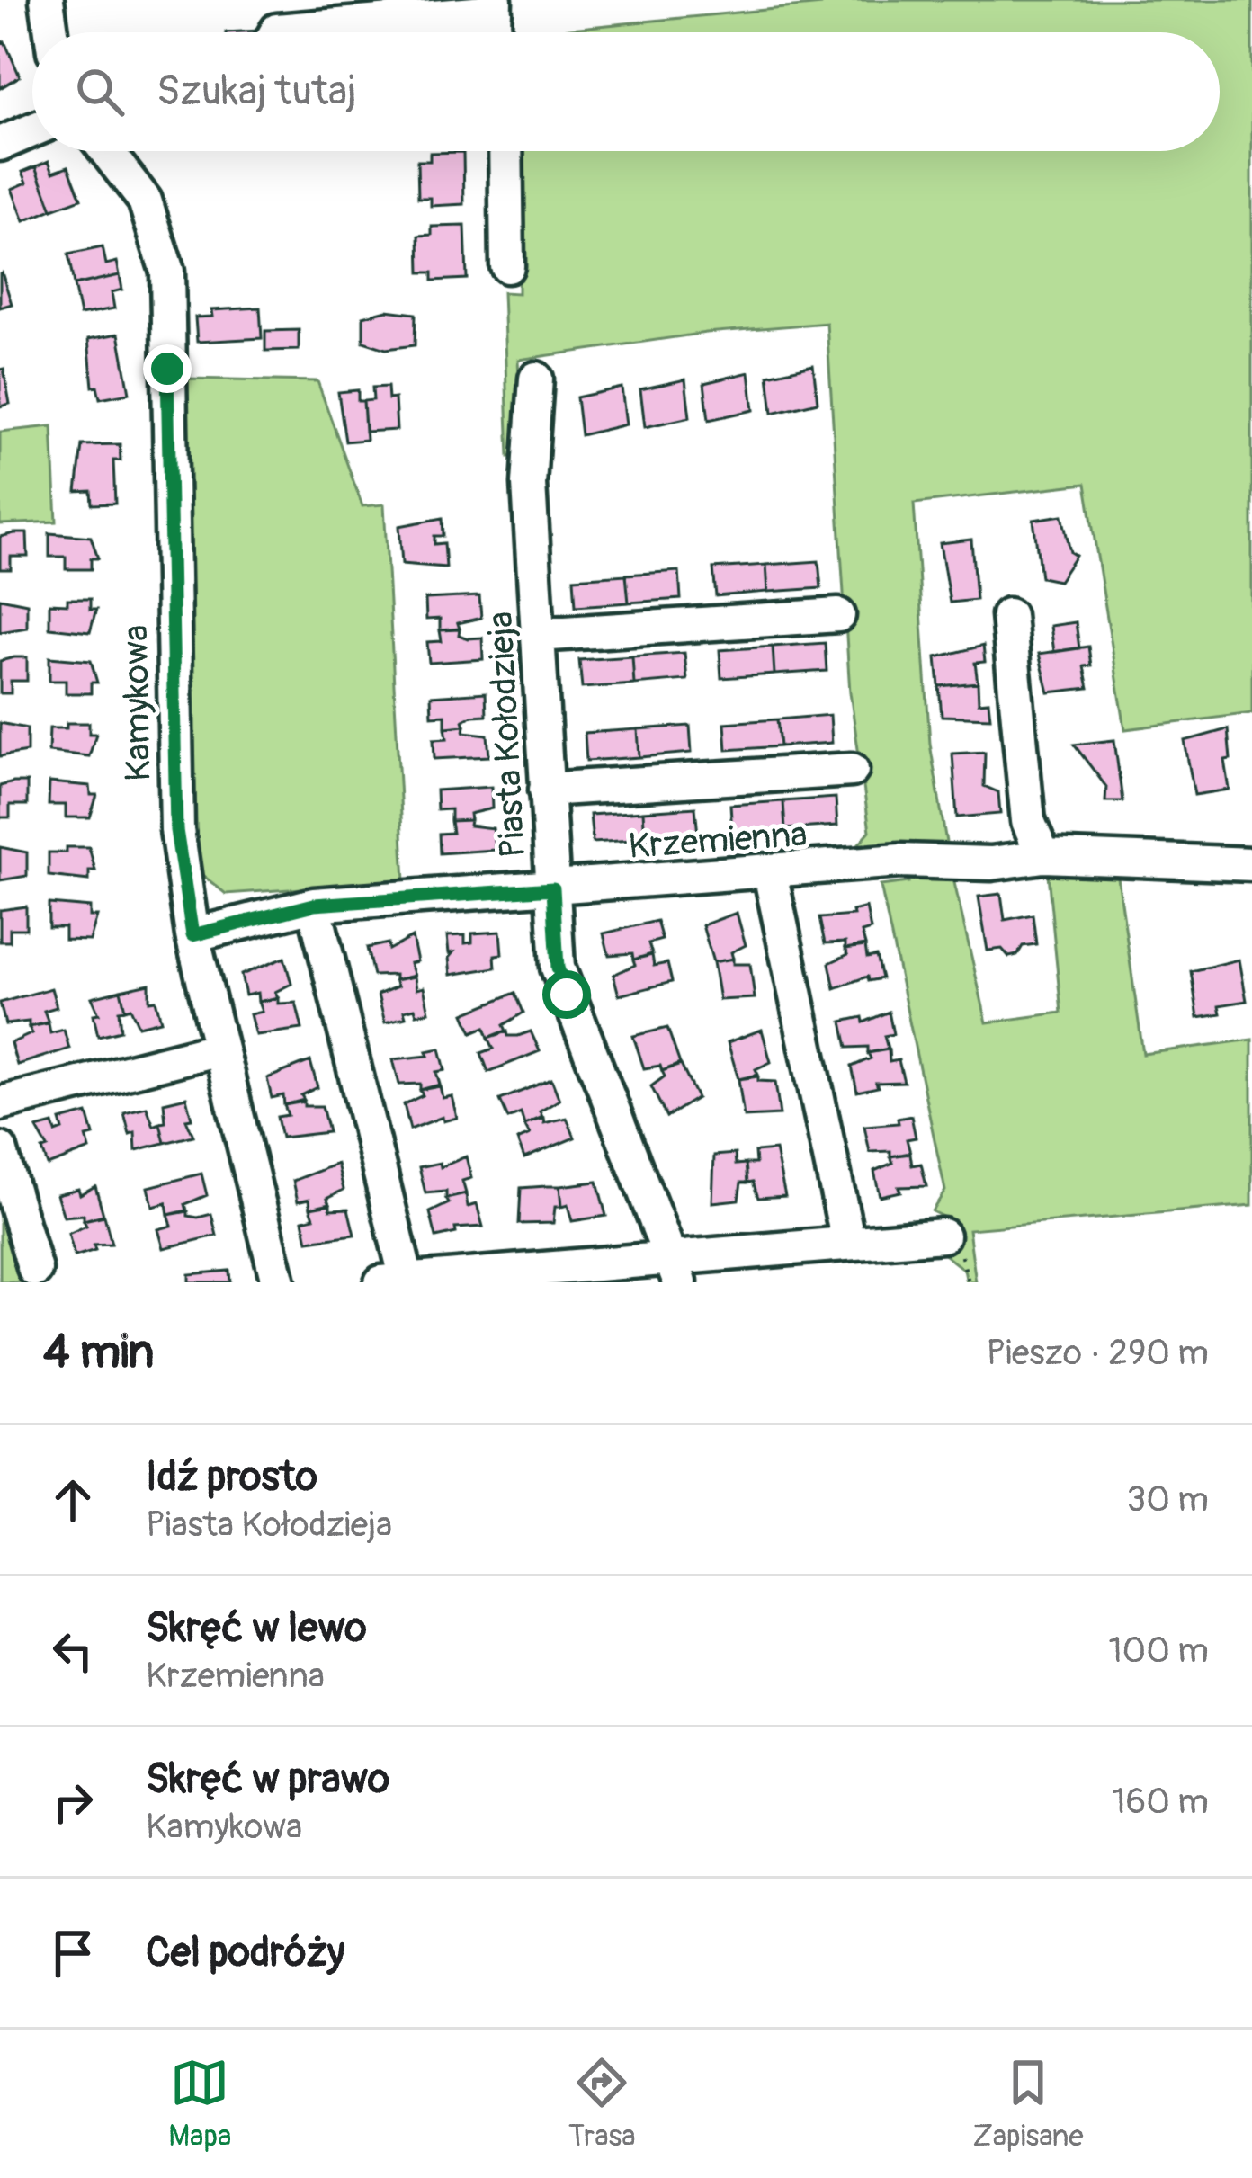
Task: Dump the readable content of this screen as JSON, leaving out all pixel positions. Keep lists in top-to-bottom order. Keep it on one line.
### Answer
{"streets":{"street":["Kamykowa","Piasta Kołodzieja","Krzemienna"]},"crossings":[["Kamykowa","Krzemienna"],["Piasta Kołodzieja","Krzemienna"]],"page":{"search":"Szukaj tutaj","heading":["4 min","Pieszo · 290 m"],"list":[["Idź prosto","Piasta Kołodzieja","30 m"],["Skręć w lewo","Krzemienna","100 m"],["Skręć w prawo","Kamykowa","160 m"],"Cel podróży"],"nav":["Mapa","Trasa","Zapisane"]}}
